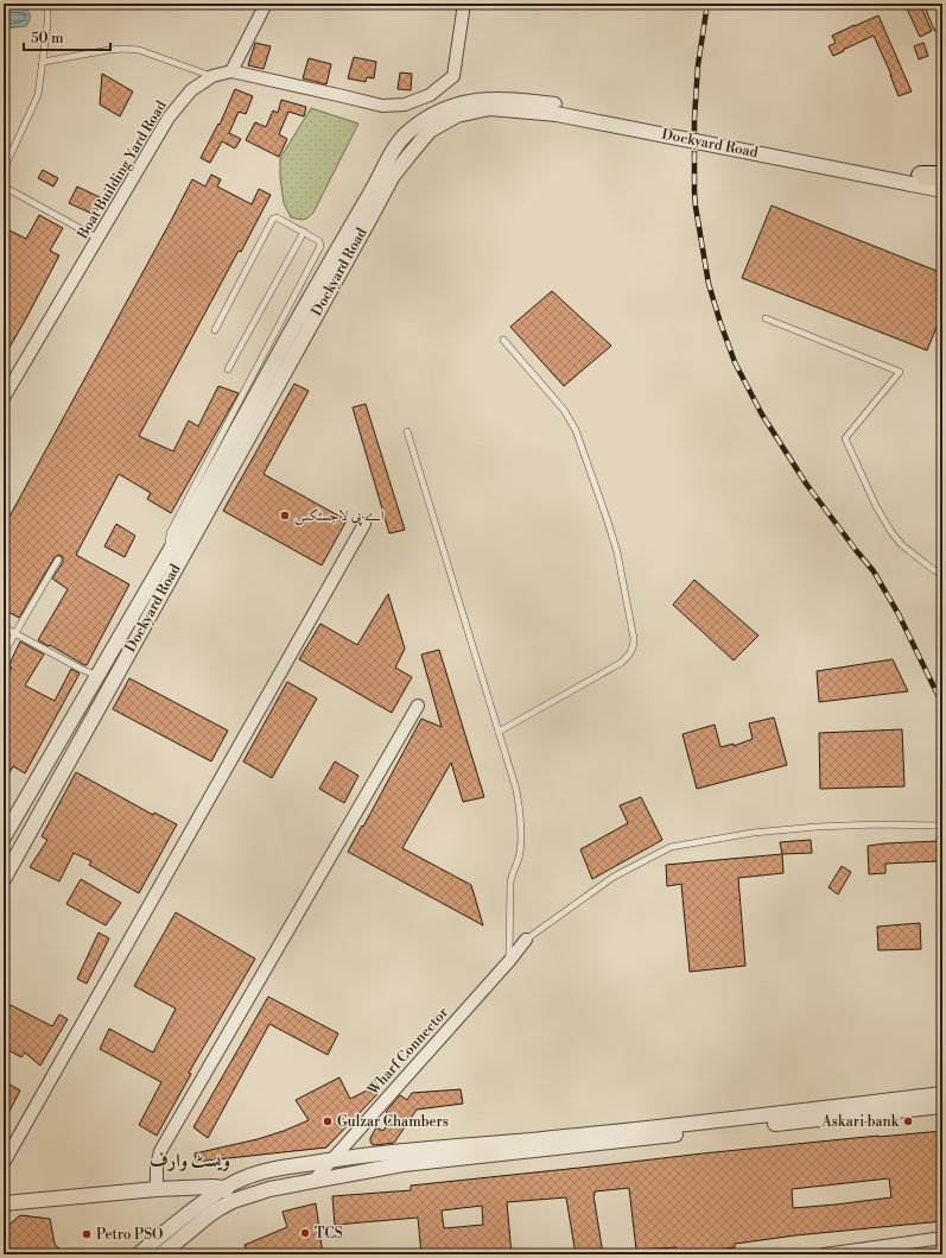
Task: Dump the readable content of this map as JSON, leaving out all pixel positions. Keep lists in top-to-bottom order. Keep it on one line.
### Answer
{"streets":{"street":["Dockyard Road","Boat Building Yard Road","Wharf Connector"]},"districts":["ویسٹ وارف"],"places":["اے پی لاجسٹکس","Gulzar Chambers","Askari bank","TCS","Petro PSO"],"scale_bar":"50 m"}
